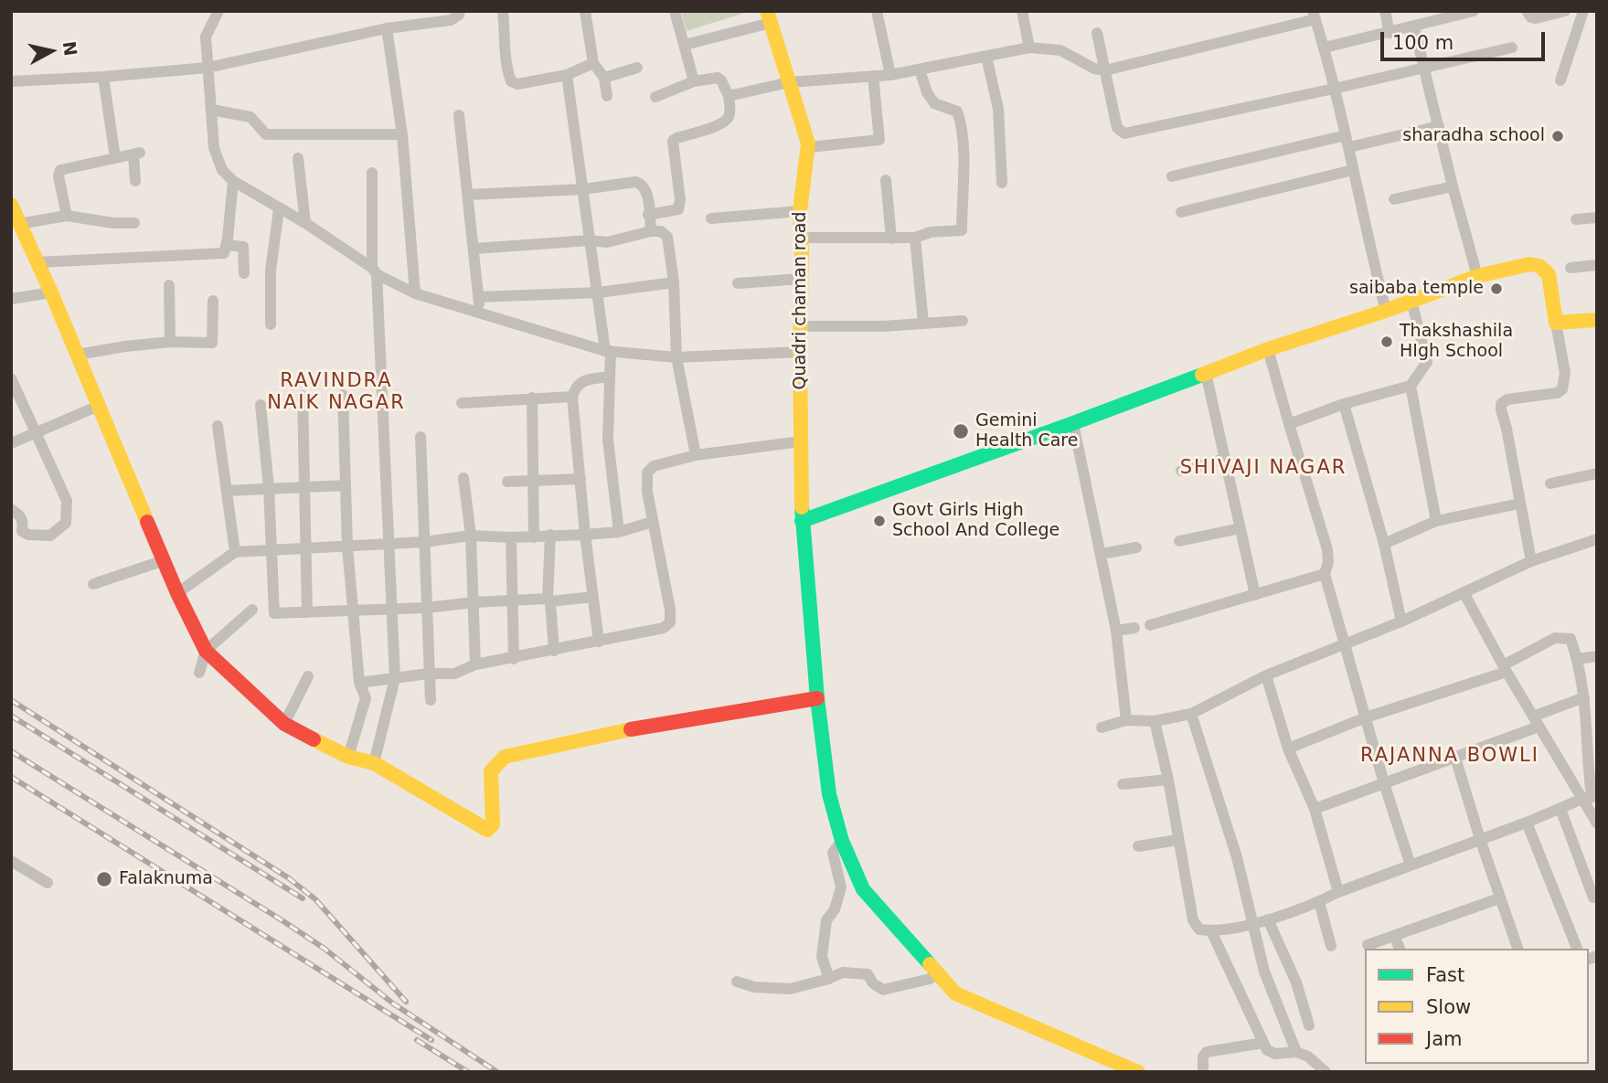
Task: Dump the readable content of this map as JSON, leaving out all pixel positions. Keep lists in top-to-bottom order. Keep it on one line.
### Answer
{"streets":{"street":["Quadri chaman road"]},"districts":["RAVINDRA NAIK NAGAR","SHIVAJI NAGAR","RAJANNA BOWLI"],"places":["sharadha school","saibaba temple","Thakshashila HIgh School","Gemini Health Care","Govt Girls High School And College","Falaknuma"],"legend":["Fast","Slow","Jam"],"scale_bar":"100 m","north":"right"}
